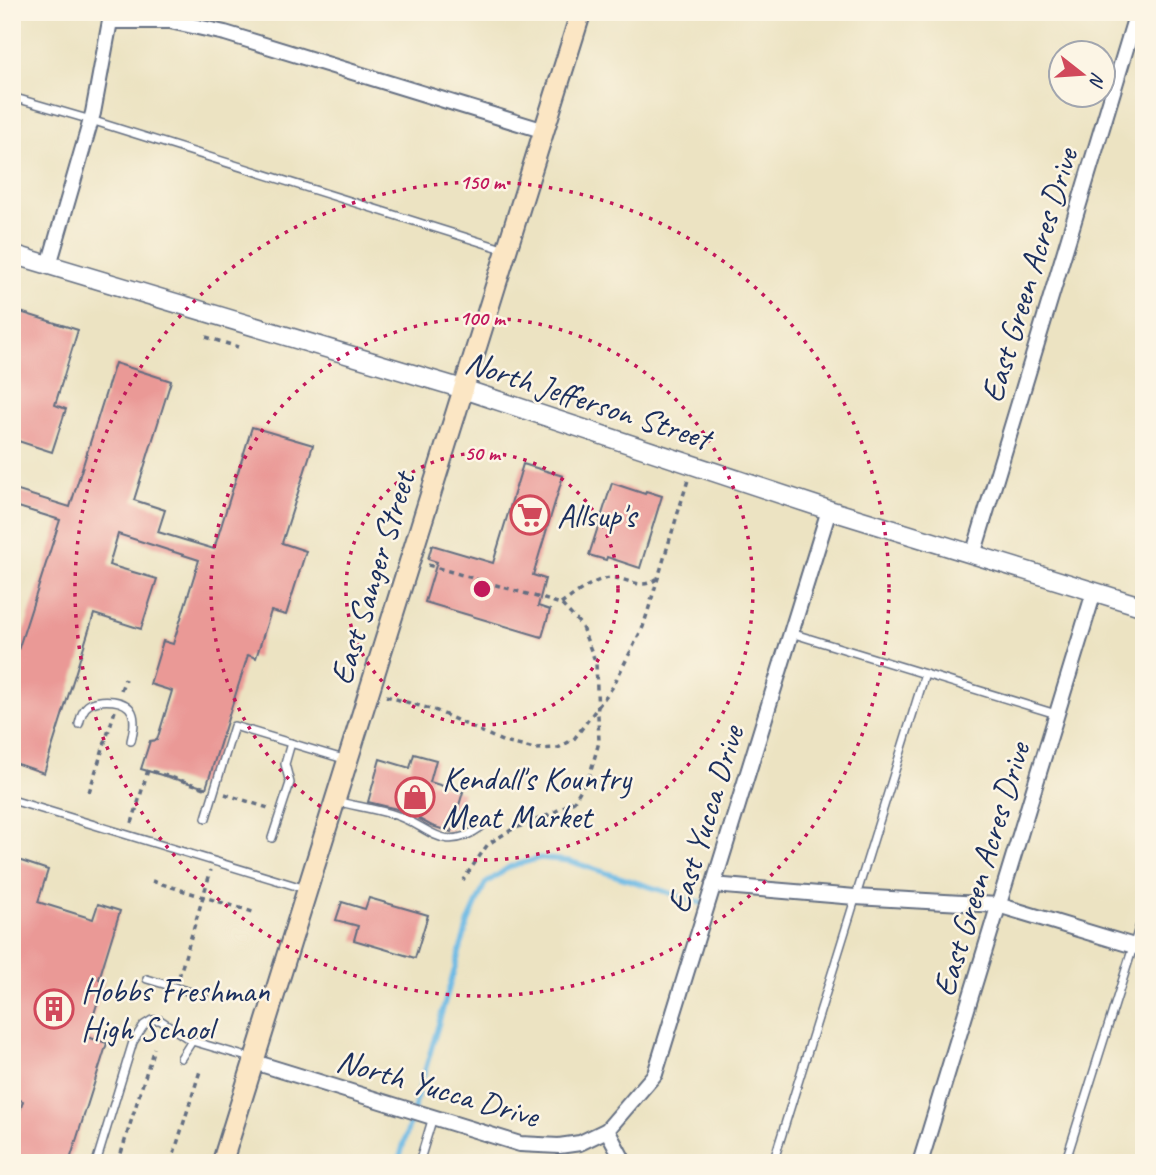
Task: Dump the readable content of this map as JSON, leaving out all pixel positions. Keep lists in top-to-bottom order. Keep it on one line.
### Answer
{"streets":{"main road":["East Sanger Street"],"street":["East Green Acres Drive","North Jefferson Street","East Yucca Drive","North Yucca Drive"]},"crossings":[["East Green Acres Drive","North Jefferson Street"],["North Jefferson Street","East Sanger Street"],["North Jefferson Street","East Yucca Drive"],["East Sanger Street","North Yucca Drive"],["East Yucca Drive","North Yucca Drive"]],"places":{"supermarket":["Allsup's"],"shop":["Kendall's Kountry Meat Market"],"building":["Hobbs Freshman High School"]},"north":"right","rings":["150 m","100 m","50 m"]}
